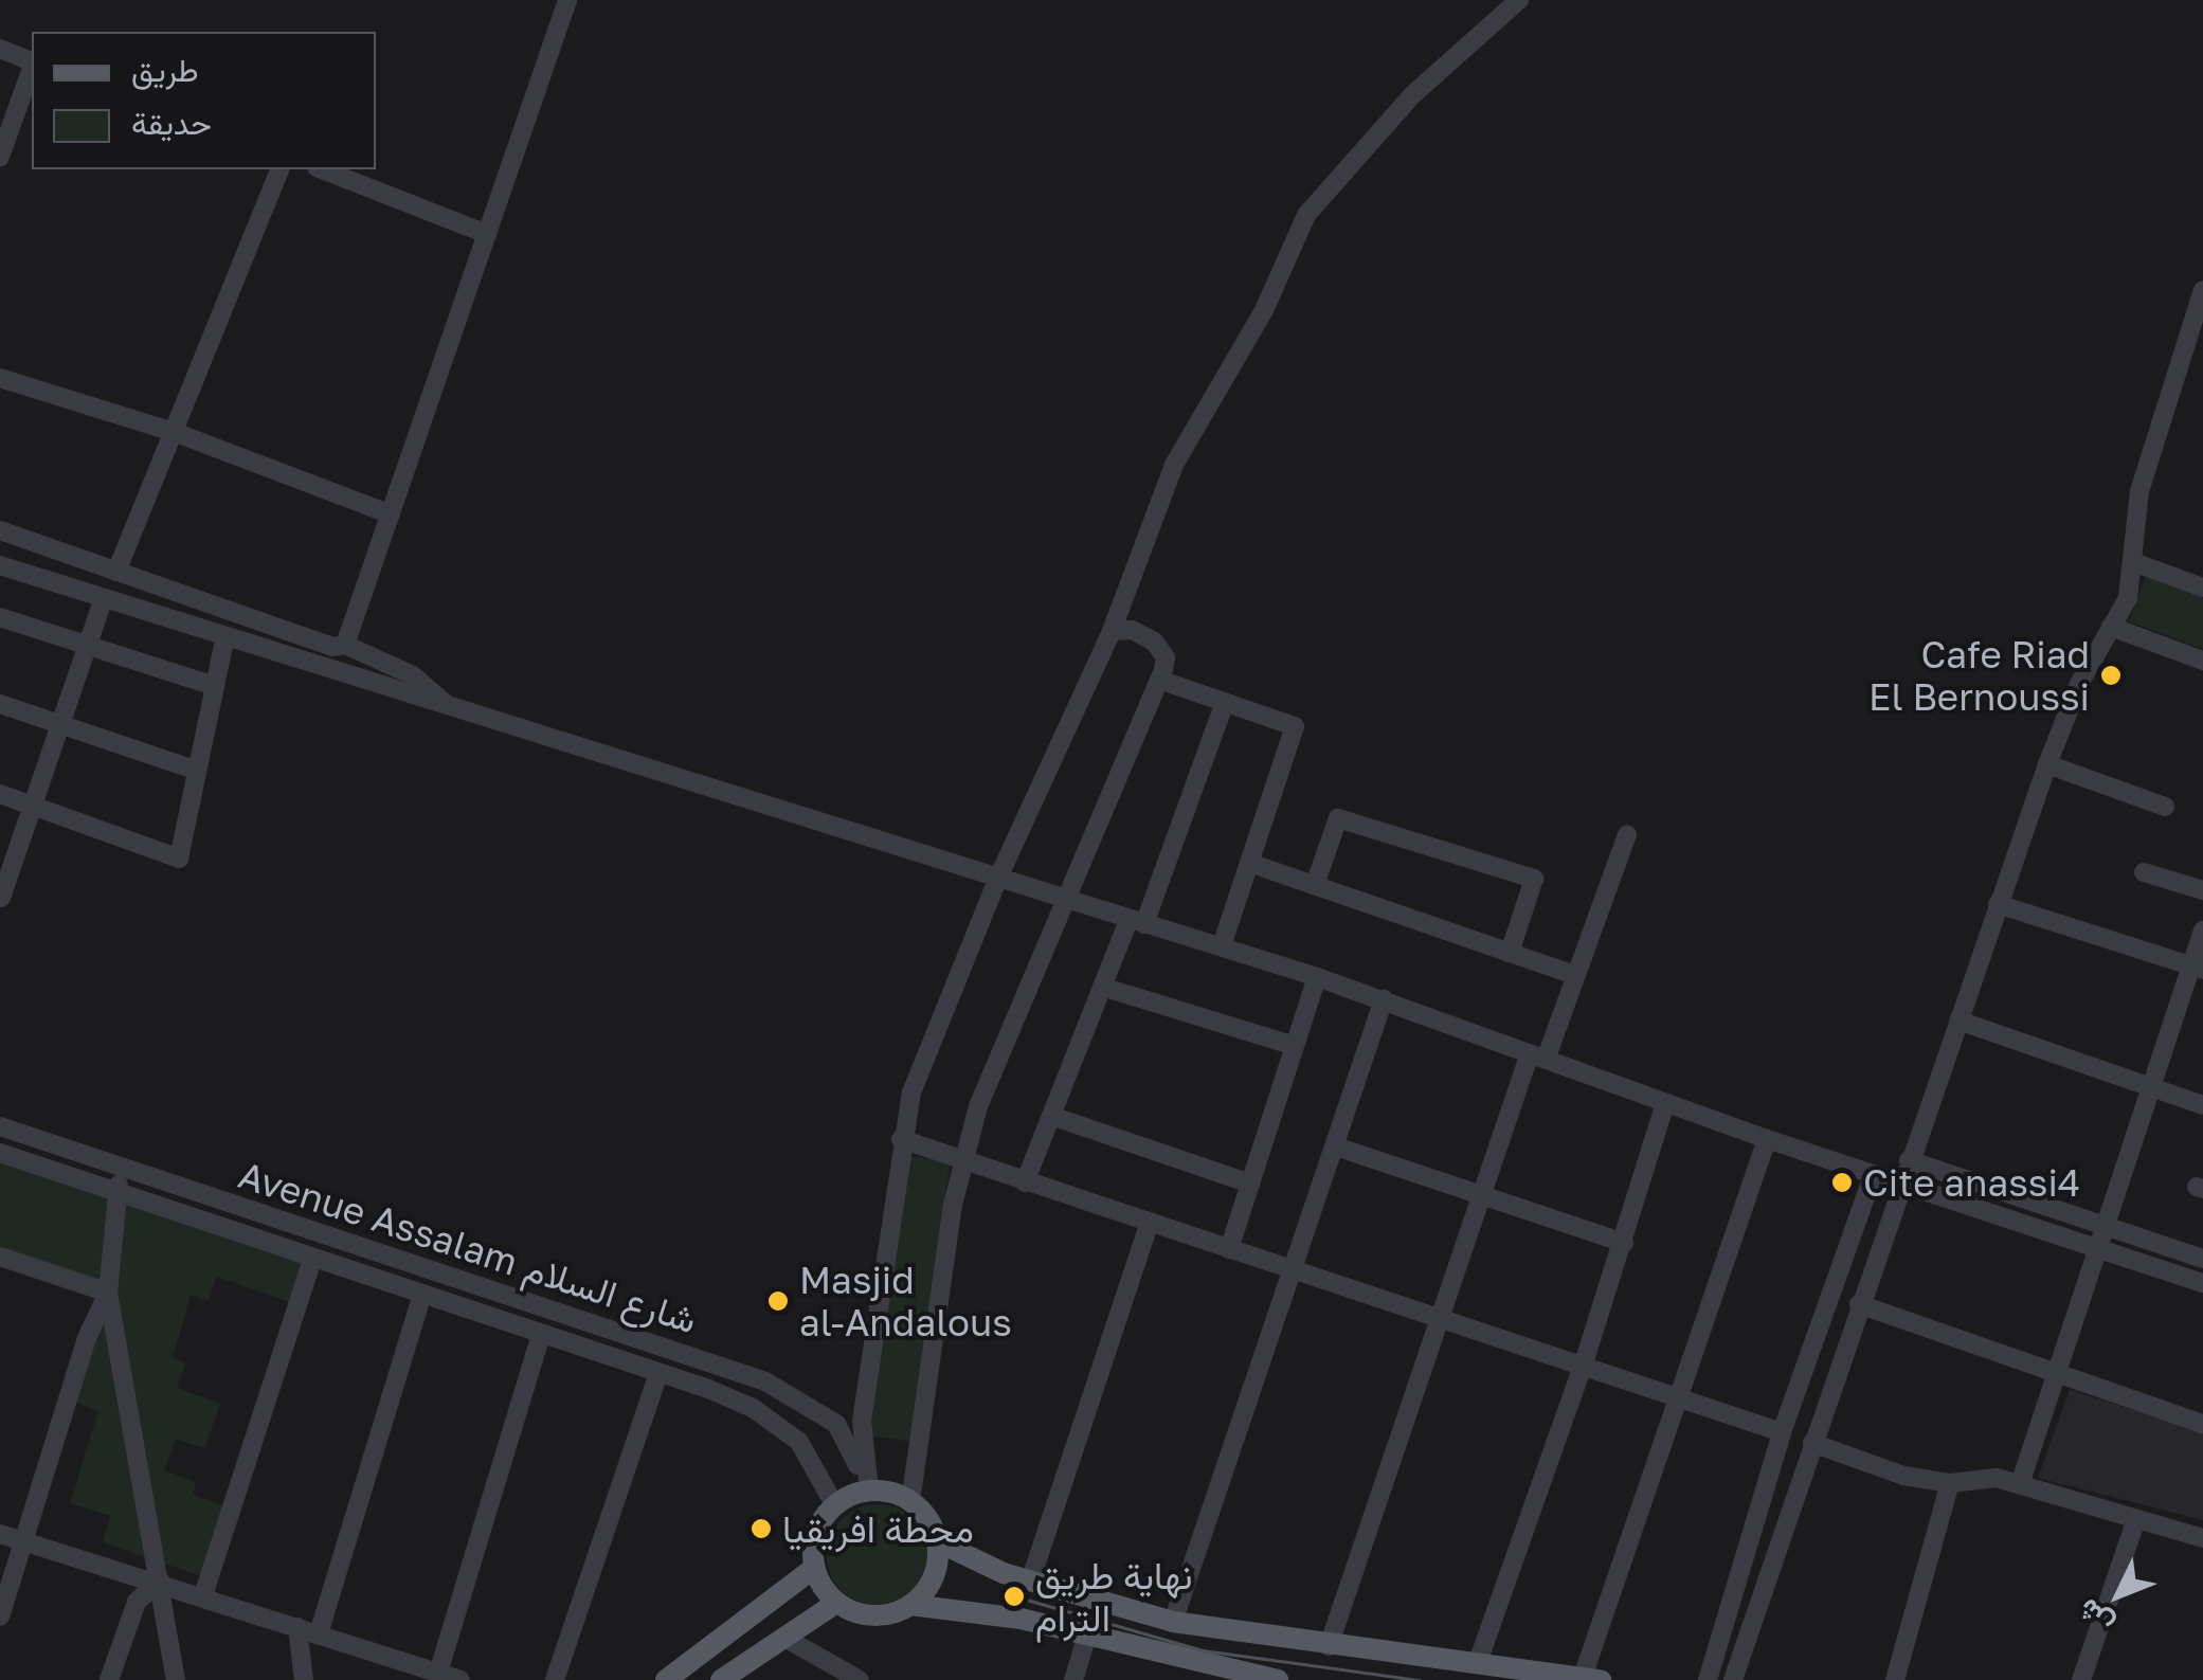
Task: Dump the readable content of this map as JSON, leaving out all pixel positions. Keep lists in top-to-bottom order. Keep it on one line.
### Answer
{"streets":{"street":["Avenue Assalam شارع السلام"]},"places":["Cafe Riad El Bernoussi","Cite anassi4","Masjid al-Andalous","محطة افريقيا","نهاية طريق الترام"],"legend":["طريق","حديقة"],"north":"bottom left"}
